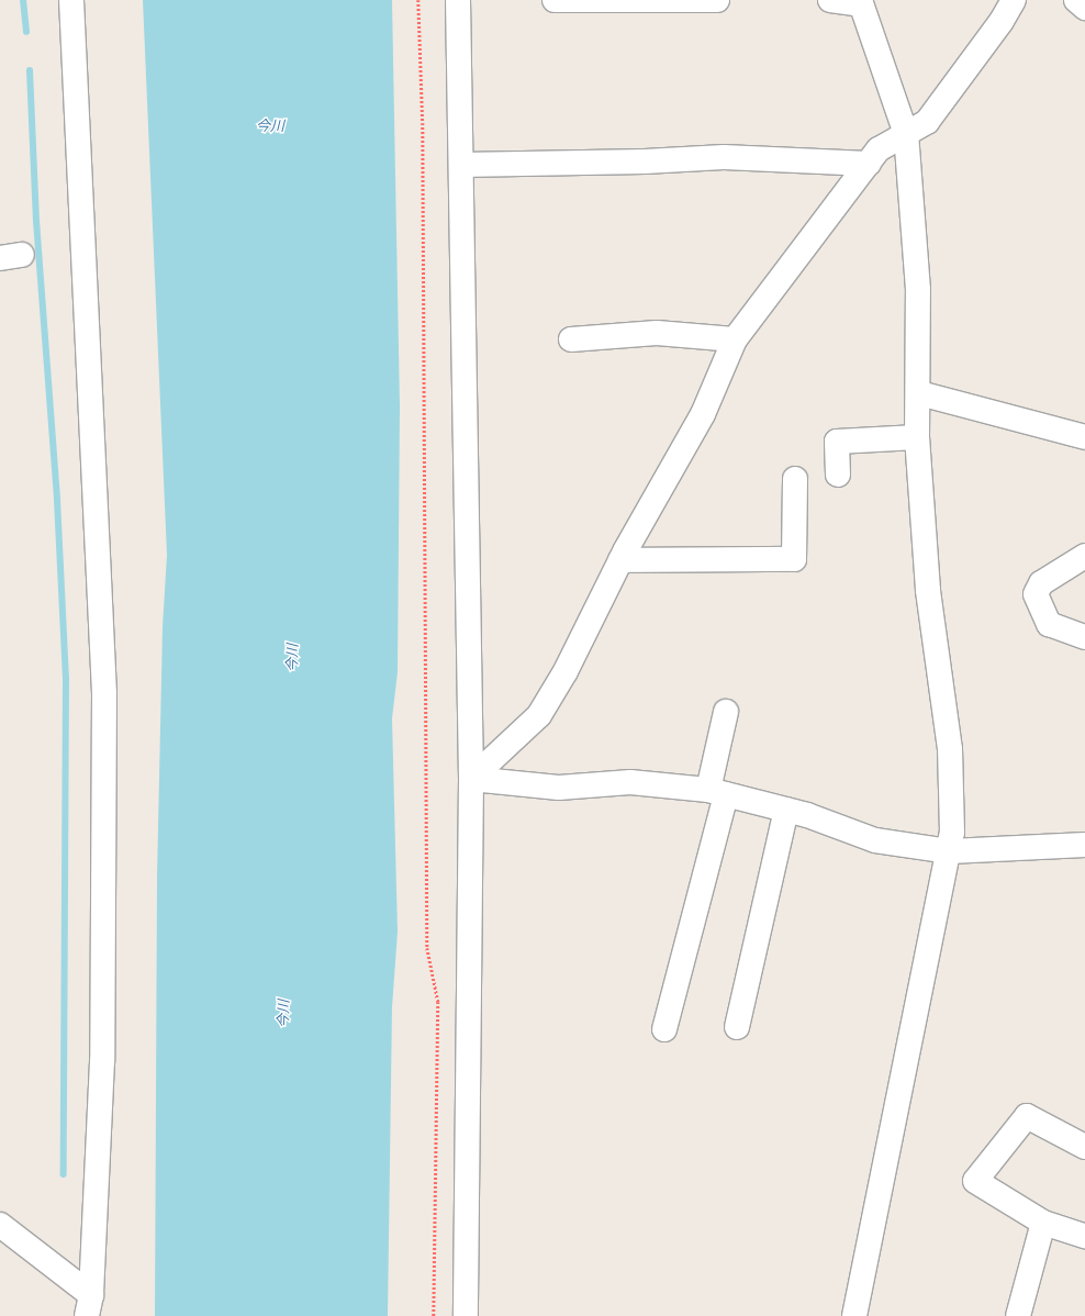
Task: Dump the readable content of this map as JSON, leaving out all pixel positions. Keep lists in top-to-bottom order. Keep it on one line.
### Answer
{"water":["今川"]}
